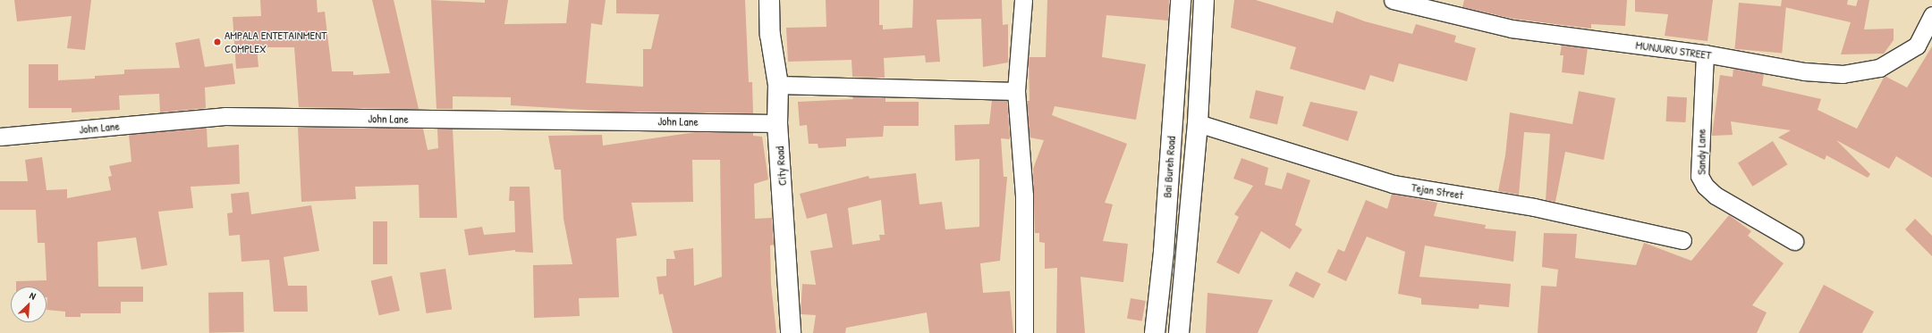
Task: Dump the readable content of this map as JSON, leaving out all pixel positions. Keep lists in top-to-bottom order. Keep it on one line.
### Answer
{"streets":{"main road":["City Road","Bai Bureh Road"],"street":["MUNJURU STREET","John Lane","Sandy Lane","Tejan Street"]},"crossings":[["MUNJURU STREET","Sandy Lane"],["John Lane","City Road"],["Bai Bureh Road","Tejan Street"]],"places":["AMPALA ENTETAINMENT COMPLEX"],"north":"top right"}
